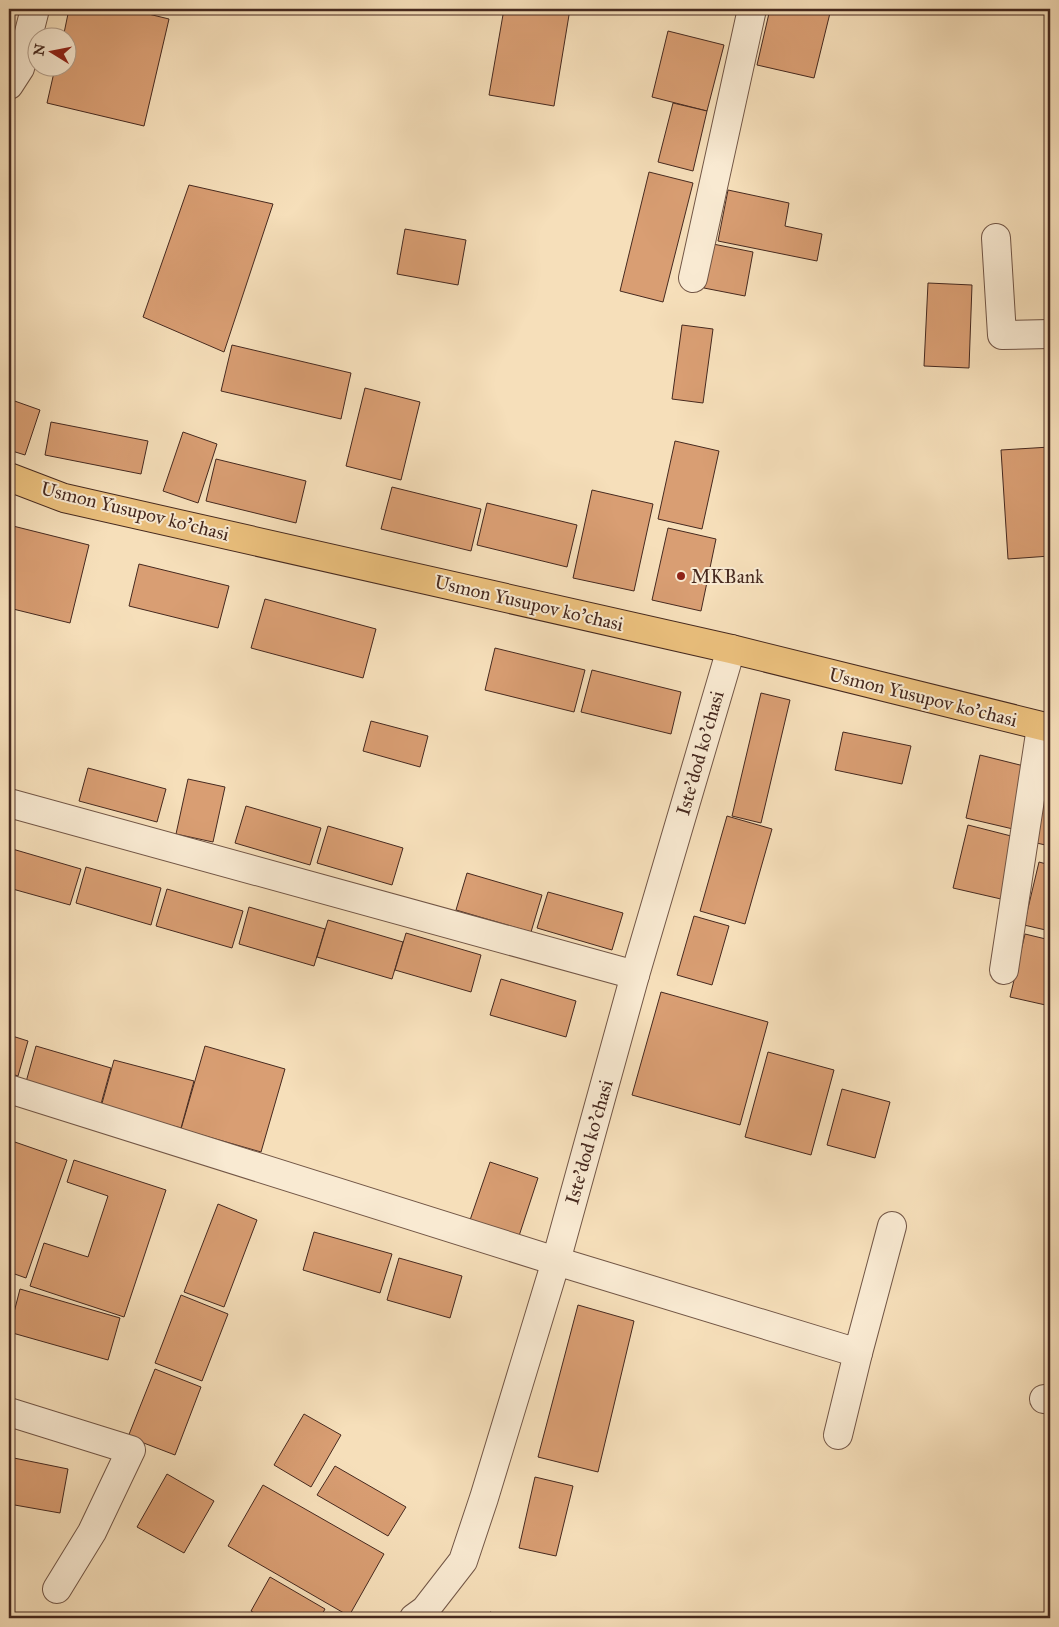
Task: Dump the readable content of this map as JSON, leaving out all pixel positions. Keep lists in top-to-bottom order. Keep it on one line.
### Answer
{"streets":{"main road":["Usmon Yusupov ko'chasi"],"street":["Iste'dod ko'chasi"]},"crossings":[["Usmon Yusupov ko'chasi","Iste'dod ko'chasi"]],"places":["MKBank"],"north":"left"}
